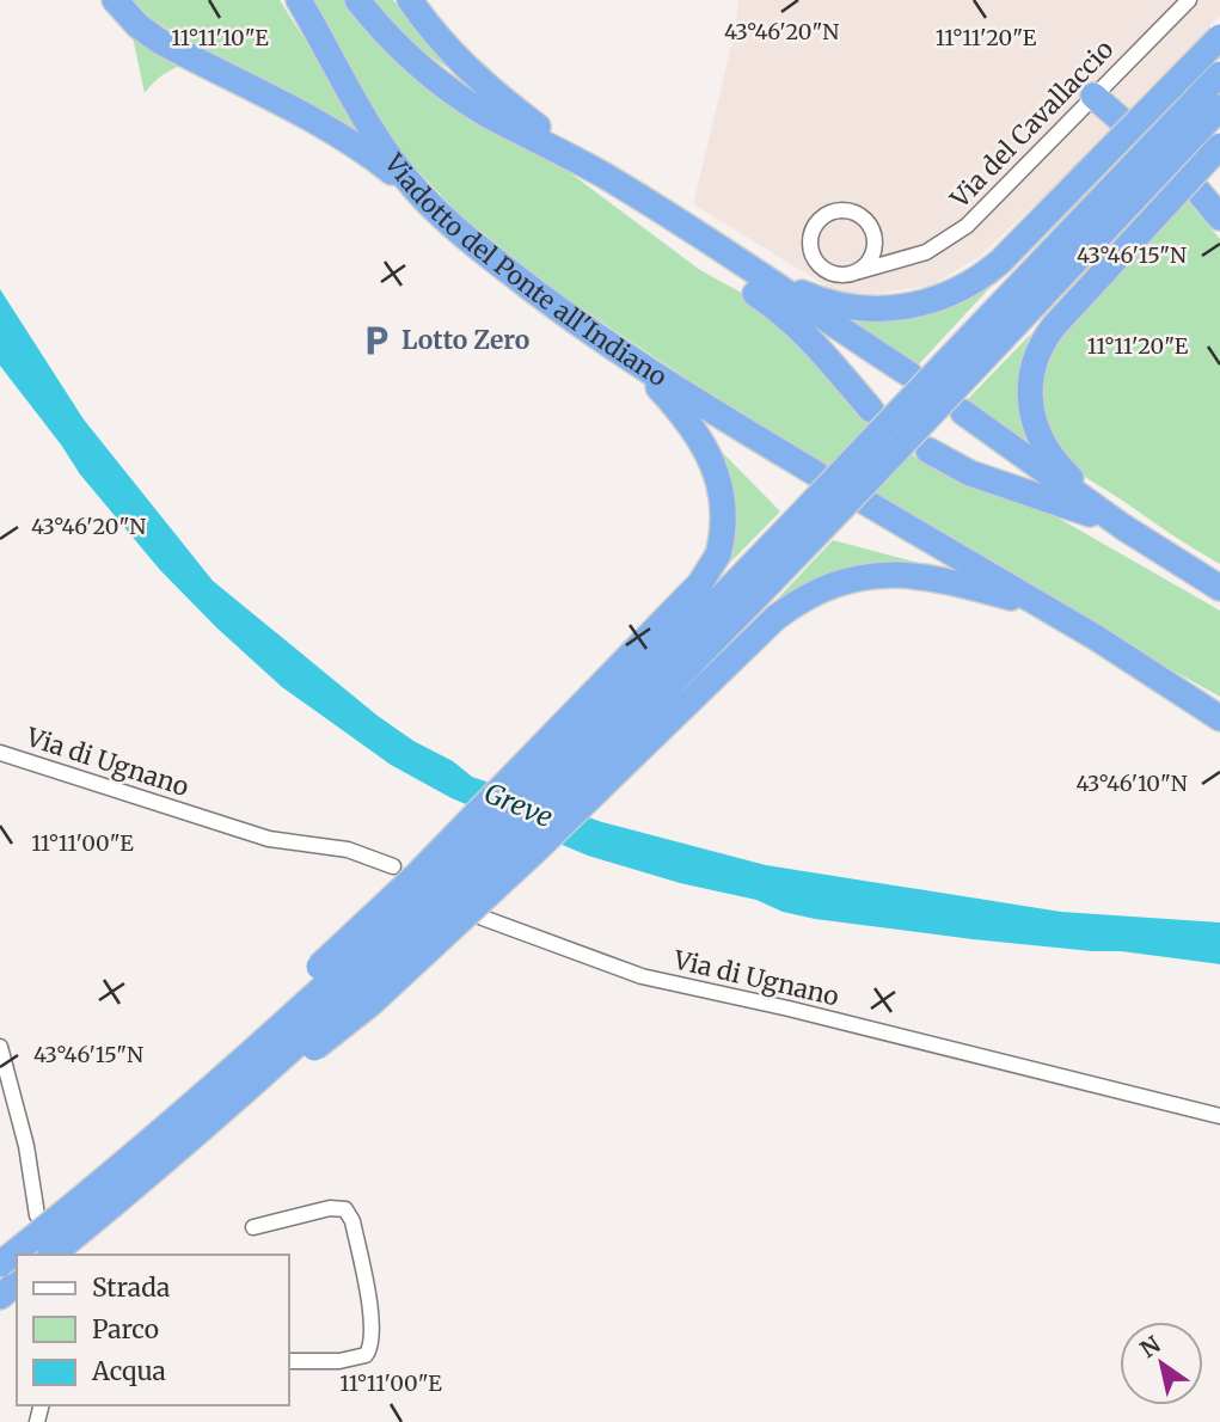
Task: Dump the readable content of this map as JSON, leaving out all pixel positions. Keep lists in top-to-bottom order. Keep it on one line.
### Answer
{"streets":{"highway":["Viadotto del Ponte all'Indiano"],"street":["Via del Cavallaccio","Via di Ugnano"]},"water":["Greve"],"places":{"parking":["Lotto Zero"]},"legend":["Strada","Parco","Acqua"],"north":"top left","coordinates":["43°46'20\"N","11°11'10\"E","11°11'20\"E","43°46'15\"N","43°46'10\"N","11°11'00\"E"]}
